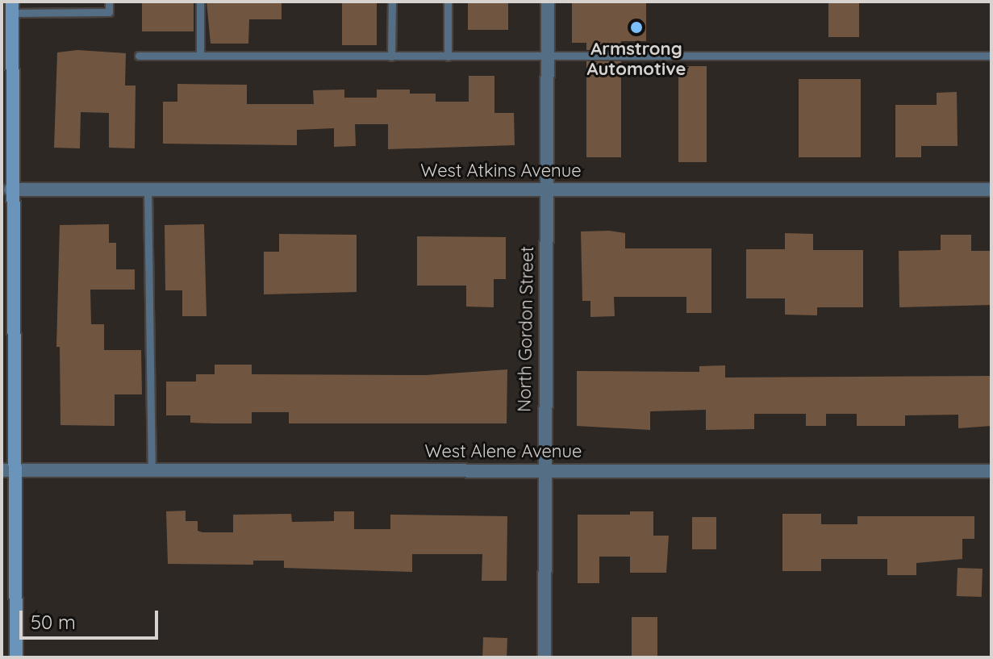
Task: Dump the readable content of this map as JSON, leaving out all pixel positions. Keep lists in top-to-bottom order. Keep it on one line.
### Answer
{"streets":{"street":["West Atkins Avenue","North Gordon Street","West Alene Avenue"]},"crossings":[["West Atkins Avenue","North Gordon Street"],["North Gordon Street","West Alene Avenue"]],"places":["Armstrong Automotive"],"scale_bar":"50 m"}
